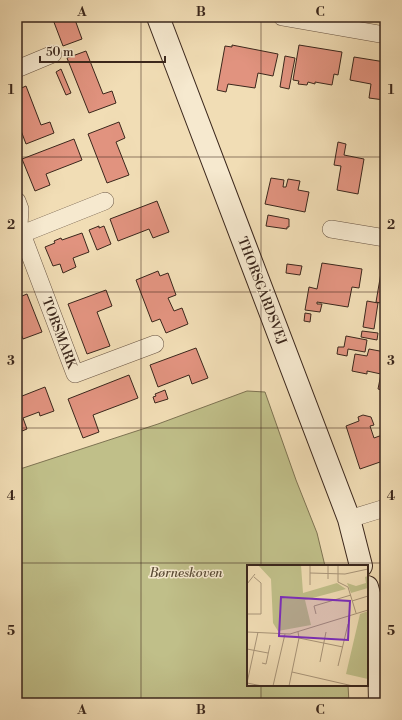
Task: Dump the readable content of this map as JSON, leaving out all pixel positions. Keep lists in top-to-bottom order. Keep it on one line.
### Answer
{"streets":{"street":["THORSGÅRDSVEJ","TORSMARK"]},"parks":["Børneskoven"],"scale_bar":"50 m","grid":{"columns":["A","B","C"],"rows":["1","2","3","4","5"]}}
